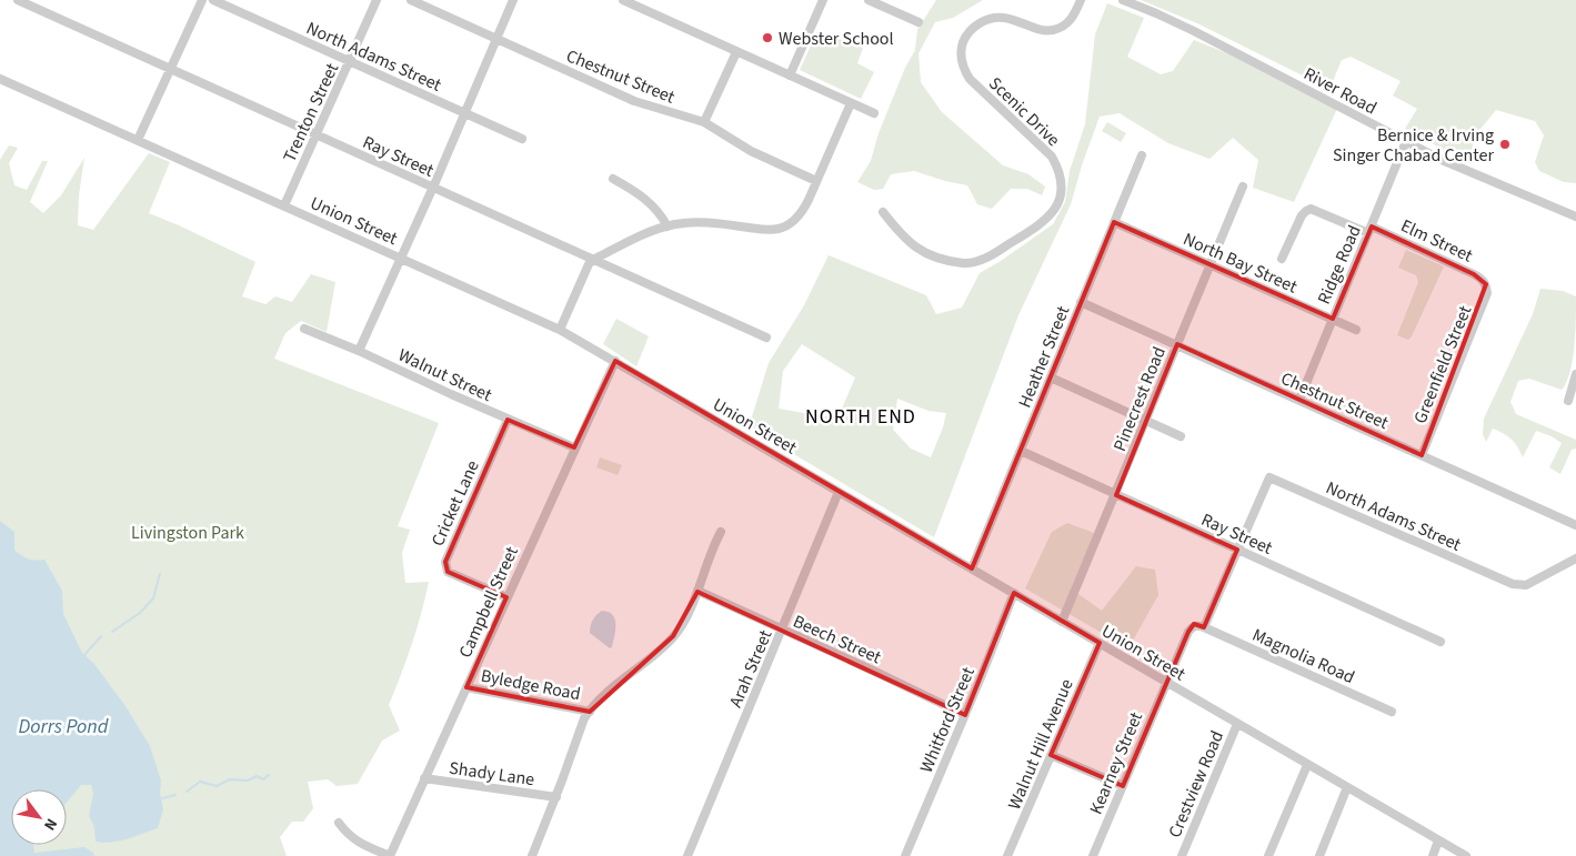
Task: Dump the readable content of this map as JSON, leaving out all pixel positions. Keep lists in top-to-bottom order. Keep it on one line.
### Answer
{"streets":{"street":["North Adams Street","Chestnut Street","River Road","Scenic Drive","Trenton Street","Ray Street","Union Street","Elm Street","North Bay Street","Ridge Road","Heather Street","Greenfield Street","Walnut Street","Pinecrest Road","Cricket Lane","Campbell Street","Beech Street","Magnolia Road","Arah Street","Byledge Road","Whitford Street","Walnut Hill Avenue","Kearney Street","Shady Lane","Crestview Road"]},"crossings":[["North Adams Street","Trenton Street"],["North Adams Street","Ray Street"],["Chestnut Street","Ridge Road"],["Chestnut Street","Heather Street"],["Chestnut Street","Greenfield Street"],["Chestnut Street","Pinecrest Road"],["River Road","Ridge Road"],["Trenton Street","Ray Street"],["Trenton Street","Union Street"],["Ray Street","Heather Street"],["Ray Street","Pinecrest Road"],["Union Street","Heather Street"],["Union Street","Pinecrest Road"],["Union Street","Campbell Street"],["Union Street","Arah Street"],["Union Street","Whitford Street"],["Union Street","Walnut Hill Avenue"],["Union Street","Kearney Street"],["Union Street","Crestview Road"],["Elm Street","Ridge Road"],["Elm Street","Greenfield Street"],["North Bay Street","Ridge Road"],["North Bay Street","Heather Street"],["North Bay Street","Pinecrest Road"],["Walnut Street","Cricket Lane"],["Walnut Street","Campbell Street"],["Cricket Lane","Campbell Street"],["Campbell Street","Byledge Road"],["Campbell Street","Shady Lane"],["Beech Street","Arah Street"],["Beech Street","Whitford Street"]],"districts":["NORTH END"],"water":["Dorrs Pond"],"parks":["Livingston Park"],"places":["Webster School","Bernice & Irving Singer Chabad Center"],"north":"bottom right"}
